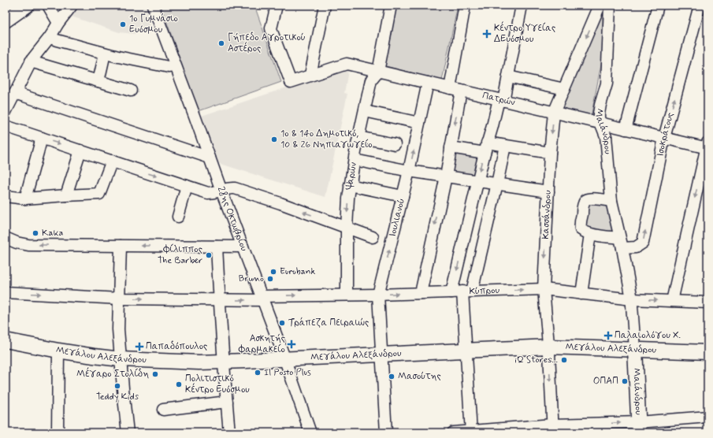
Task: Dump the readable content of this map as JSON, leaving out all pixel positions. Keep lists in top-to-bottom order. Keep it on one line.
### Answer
{"streets":{"main road":["Μαιάνδρου","Μεγάλου Αλεξάνδρου"],"street":["Πατρών","Ισοκράτους","Ψαρών","Κασσάνδρου","Ιουλιανού","28ης Οκτωβρίου","Κύπρου"]},"crossings":[["Πατρών","Μαιάνδρου"],["Πατρών","Ισοκράτους"],["Πατρών","Ψαρών"],["Πατρών","Κασσάνδρου"],["Πατρών","Ιουλιανού"],["Μαιάνδρου","Ισοκράτους"],["Μαιάνδρου","Κύπρου"],["Μαιάνδρου","Μεγάλου Αλεξάνδρου"],["Ψαρών","Κύπρου"],["Κασσάνδρου","Κύπρου"],["Κασσάνδρου","Μεγάλου Αλεξάνδρου"],["Ιουλιανού","Κύπρου"],["Ιουλιανού","Μεγάλου Αλεξάνδρου"],["28ης Οκτωβρίου","Κύπρου"],["28ης Οκτωβρίου","Μεγάλου Αλεξάνδρου"]],"places":{"other":["1ο Γυμνάσιο Ευόσμου","Γήπεδο Αγροτικού Αστέρος","1ο & 14ο Δημοτικό, 10 & 26 Νηπιαγωγείο","Kaka","Φίλιππος The Barber","Eurobank","Bruno","Τράπεζα Πειραιώς","iQ Stores...","Il Posto Plus","Μέγαρο Στολίδη","Μασούτης","ΟΠΑΠ","Πολιτιστικό Κέντρο Ευόσμου","Teddy Kids"],"health":["Κέντρο Υγείας ΔΕυόσμου","Παλαιολόγου Χ.","Ασκητής Φαρμακείο","Παπαδόπουλος"]}}
